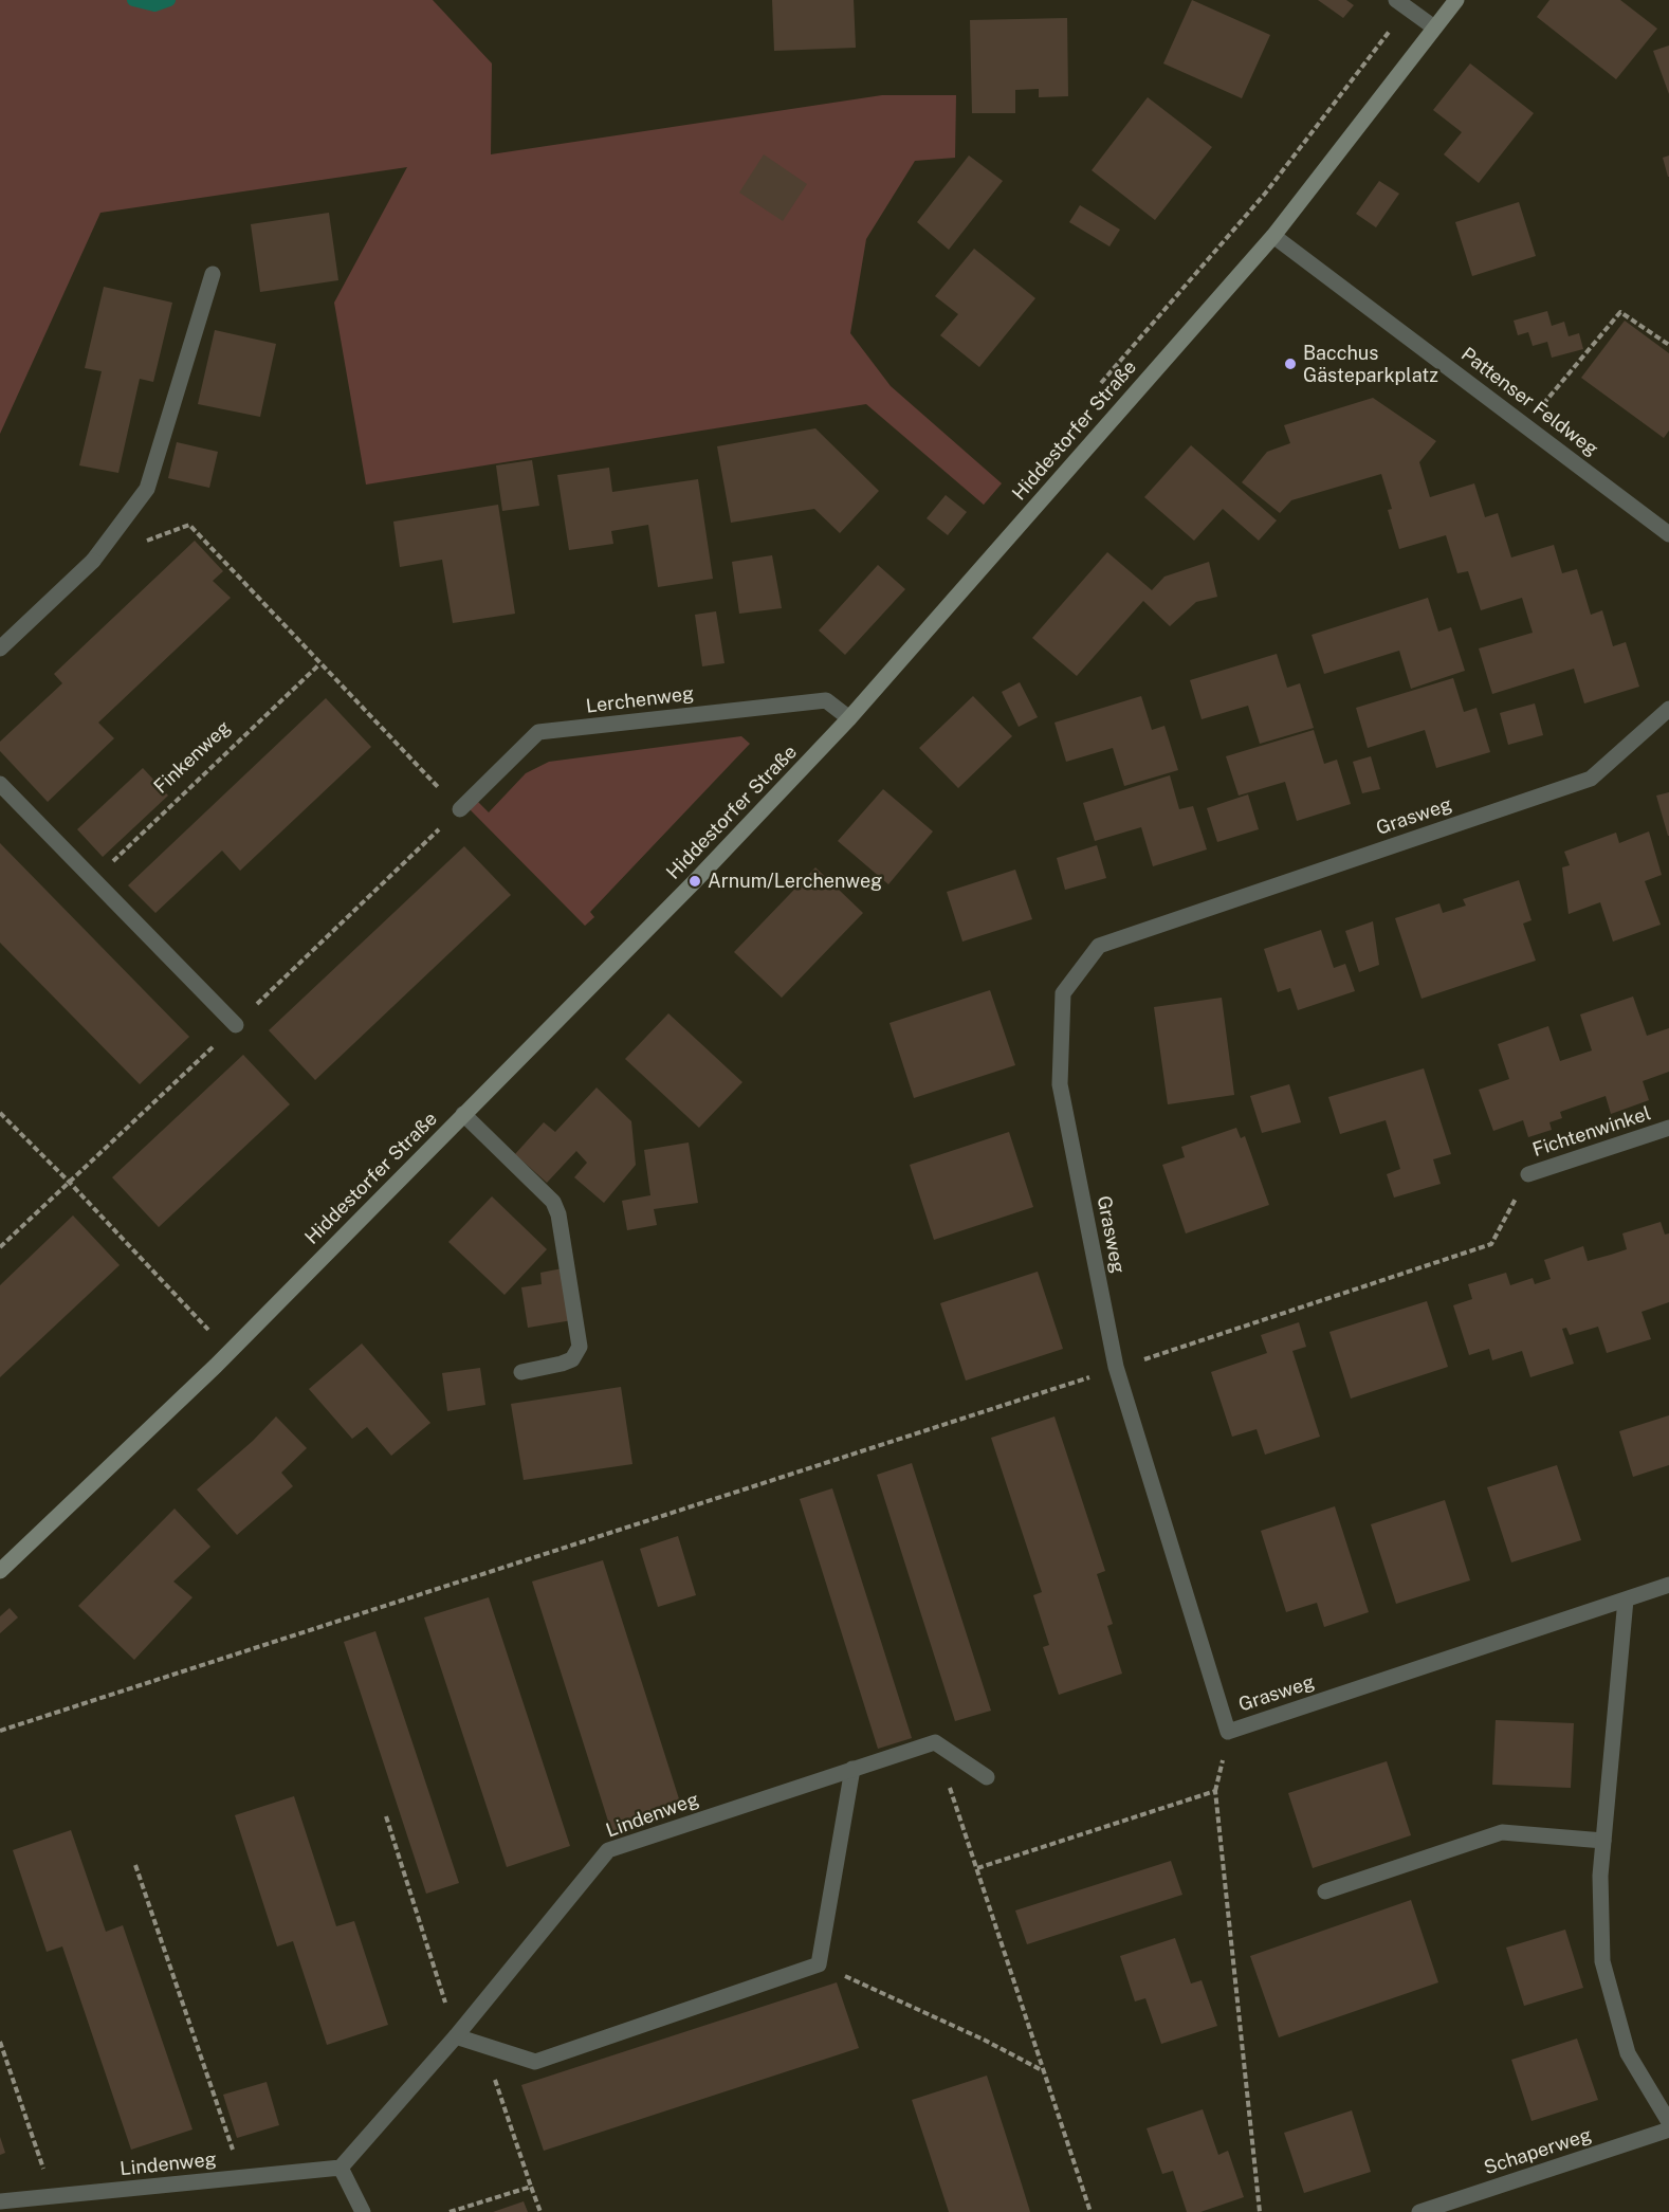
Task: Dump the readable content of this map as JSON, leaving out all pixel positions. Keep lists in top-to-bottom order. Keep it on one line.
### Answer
{"streets":{"main road":["Hiddestorfer Straße"],"street":["Pattenser Feldweg","Lerchenweg","Grasweg","Fichtenwinkel","Lindenweg","Schaperweg"],"path":["Finkenweg"]},"crossings":[["Pattenser Feldweg","Hiddestorfer Straße"],["Hiddestorfer Straße","Lerchenweg"]],"places":["Bacchus Gästeparkplatz","Arnum/Lerchenweg"]}
